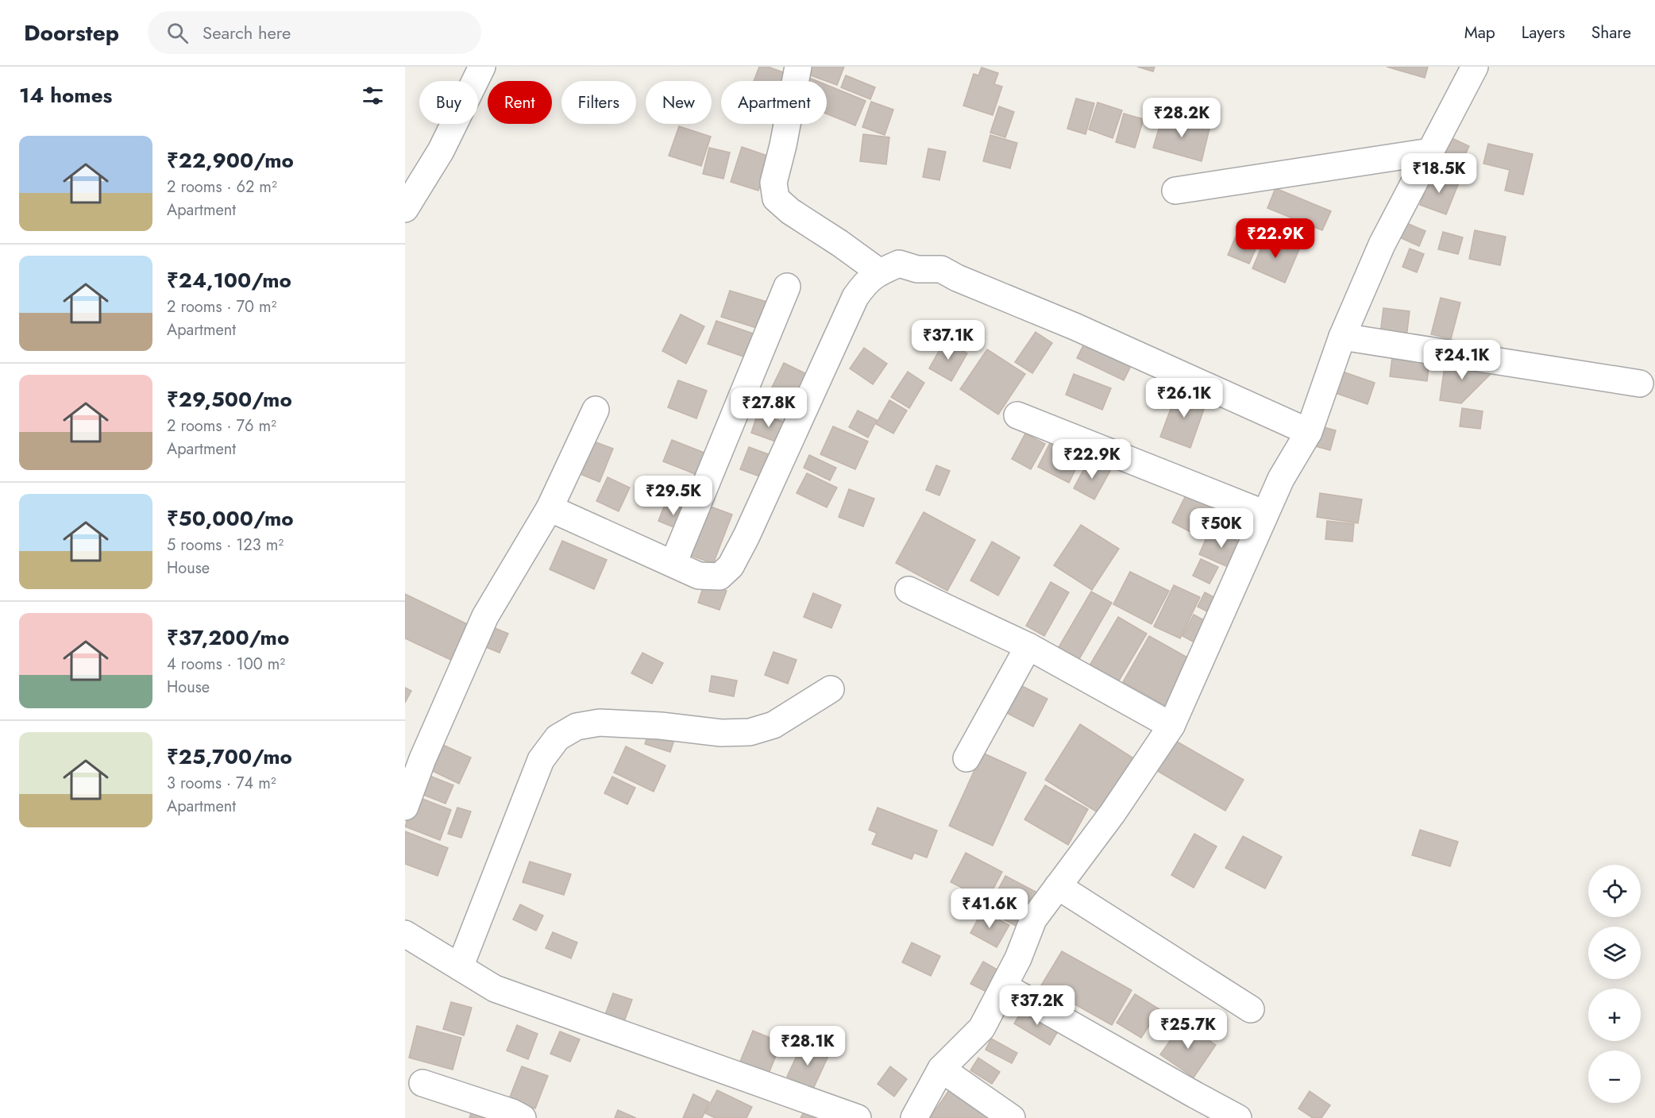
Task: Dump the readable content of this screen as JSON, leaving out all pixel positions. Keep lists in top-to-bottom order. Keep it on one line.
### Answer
{"page":{"header":"Doorstep","search":"Search here","nav":["Map","Layers","Share"],"heading":"14 homes","chip":["Buy","Rent","Filters","New","Apartment"],"price":["₹28.2K","₹18.5K","₹22.9K","₹37.1K","₹24.1K","₹26.1K","₹27.8K","₹22.9K","₹29.5K","₹50K","₹41.6K","₹37.2K","₹25.7K","₹28.1K"],"list":[{"name":"₹22,900/mo","note":"2 rooms · 62 m² · Apartment"},{"name":"₹24,100/mo","note":"2 rooms · 70 m² · Apartment"},{"name":"₹29,500/mo","note":"2 rooms · 76 m² · Apartment"},{"name":"₹50,000/mo","note":"5 rooms · 123 m² · House"},{"name":"₹37,200/mo","note":"4 rooms · 100 m² · House"},{"name":"₹25,700/mo","note":"3 rooms · 74 m² · Apartment"}],"map_buttons":["+","−"]}}
